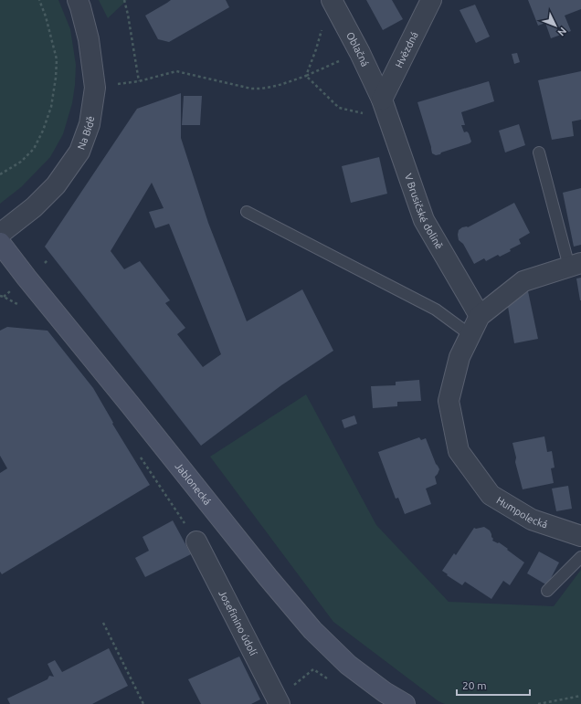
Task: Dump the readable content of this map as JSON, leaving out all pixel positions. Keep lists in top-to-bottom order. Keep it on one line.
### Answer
{"streets":{"main road":["Jablonecká"],"street":["Oblačná","Hvězdná","Na Bídě","V Brusičské dolině","Humpolecká","Josefinino údolí"]},"crossings":[["Oblačná","Hvězdná"],["Oblačná","V Brusičské dolině"],["Hvězdná","V Brusičské dolině"],["V Brusičské dolině","Humpolecká"]],"scale_bar":"20 m","north":"bottom right"}
